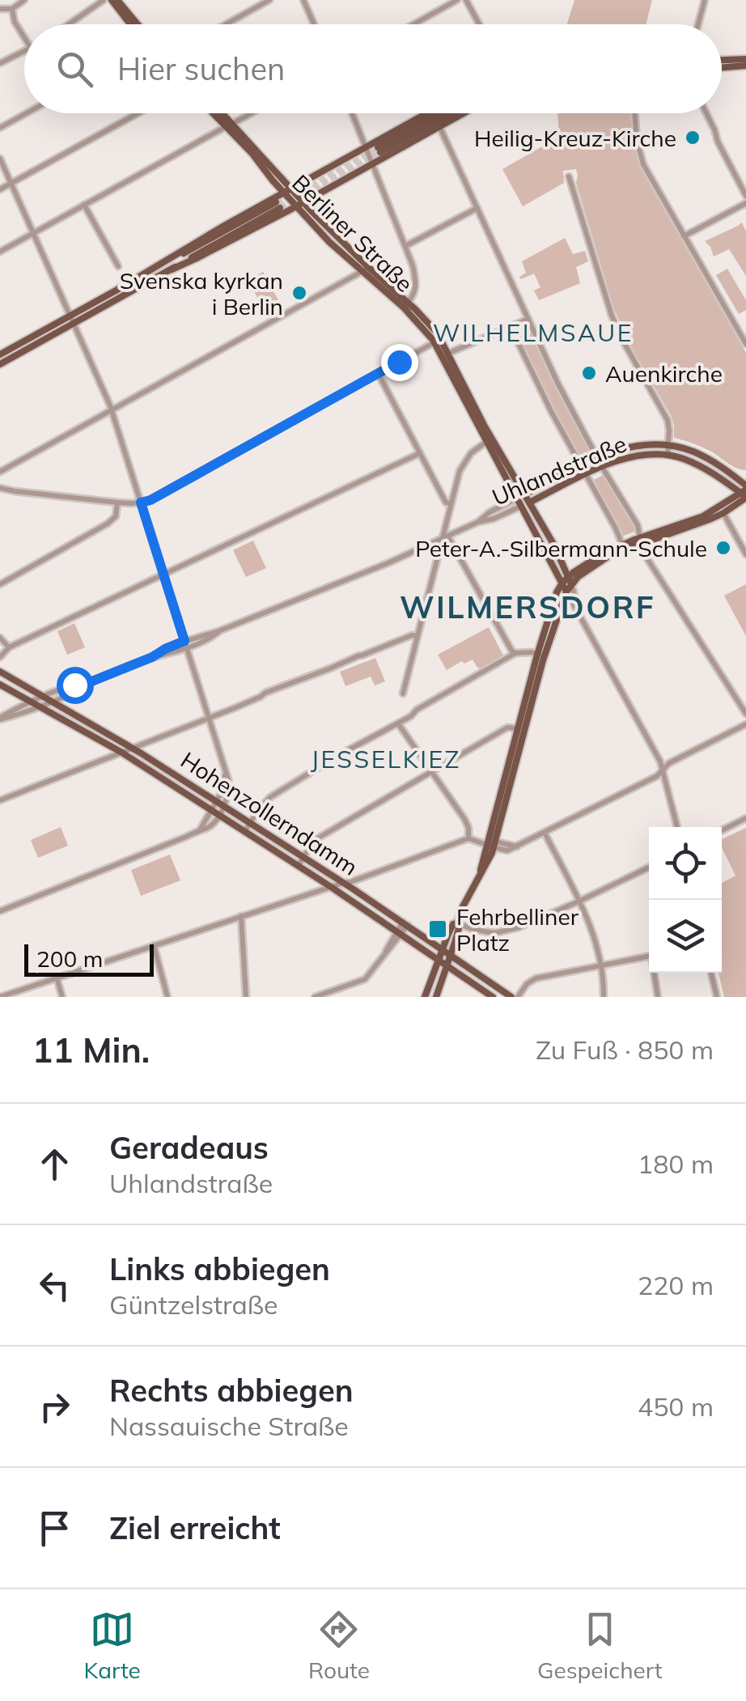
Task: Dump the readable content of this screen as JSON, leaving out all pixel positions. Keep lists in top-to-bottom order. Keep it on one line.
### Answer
{"streets":{"main road":["Berliner Straße","Uhlandstraße","Hohenzollerndamm"]},"crossings":[["Berliner Straße","Uhlandstraße"],["Uhlandstraße","Hohenzollerndamm"]],"districts":["WILHELMSAUE","WILMERSDORF","JESSELKIEZ"],"places":{"other":["Heilig-Kreuz-Kirche","Svenska kyrkan i Berlin","Auenkirche","Peter-A.-Silbermann-Schule"],"transit":["Fehrbelliner Platz"]},"scale_bar":"200 m","page":{"search":"Hier suchen","scale":"200 m","heading":["11 Min.","Zu Fuß · 850 m"],"list":[["Geradeaus","Uhlandstraße","180 m"],["Links abbiegen","Güntzelstraße","220 m"],["Rechts abbiegen","Nassauische Straße","450 m"],"Ziel erreicht"],"nav":["Karte","Route","Gespeichert"]}}
